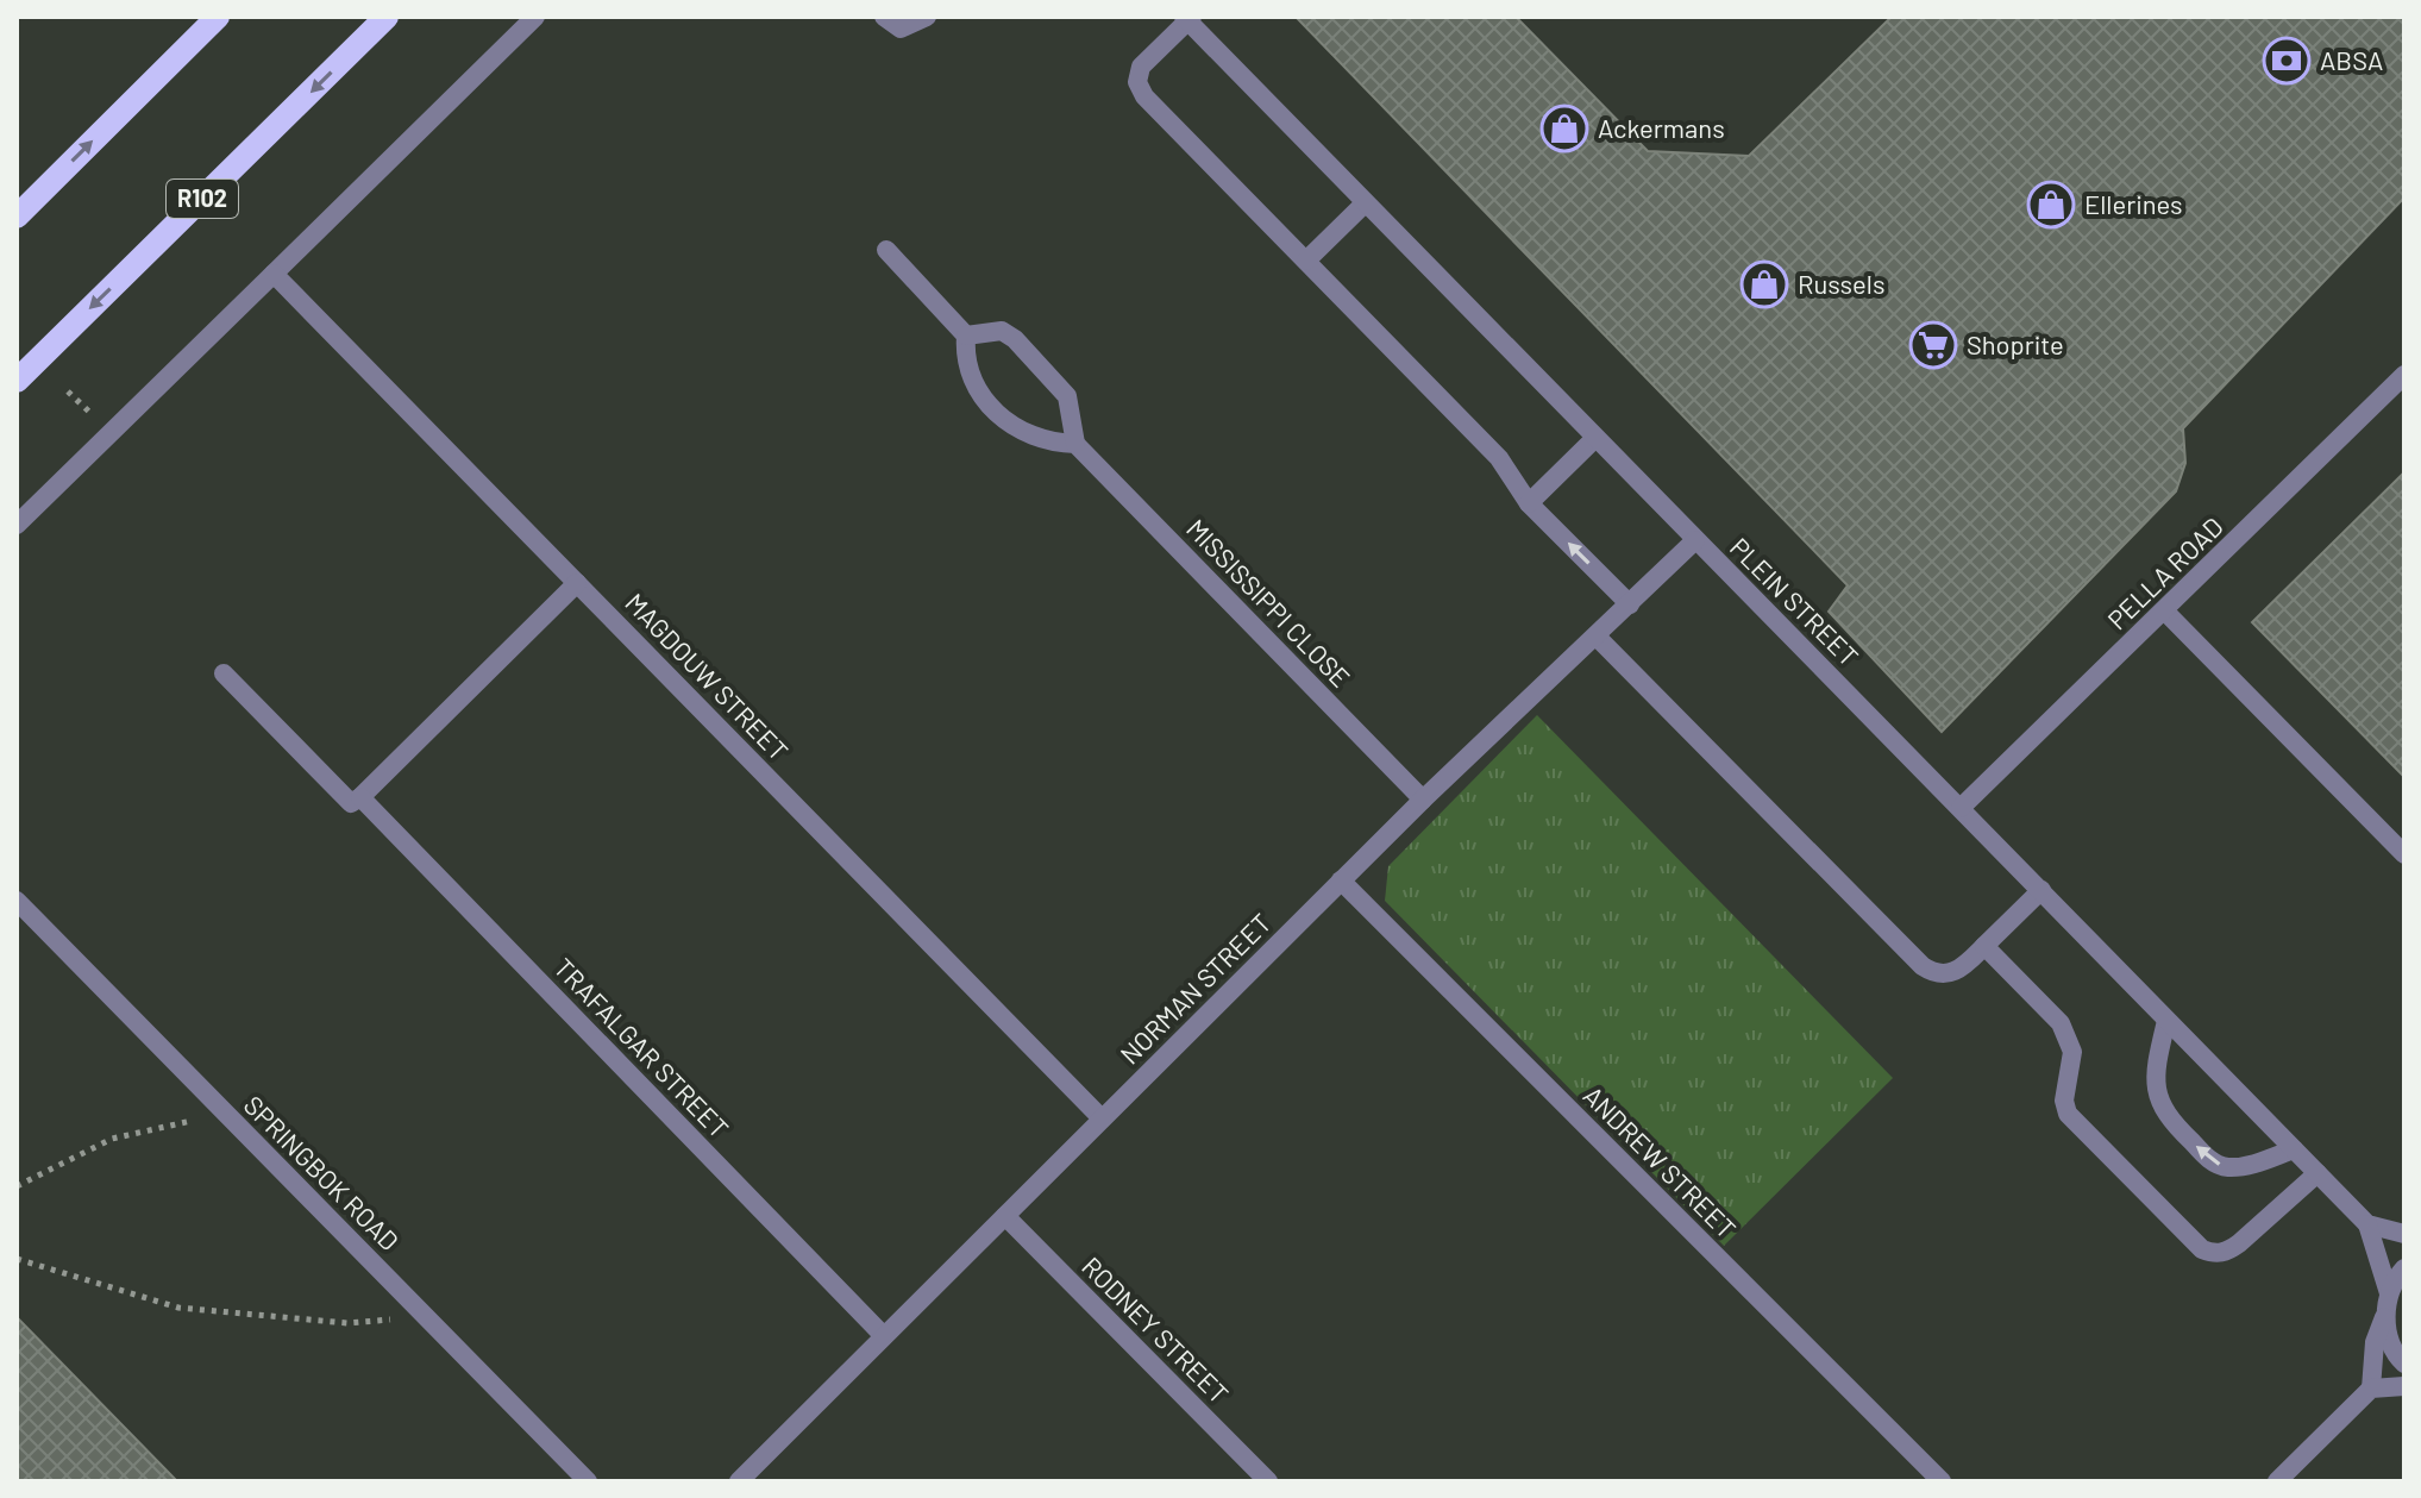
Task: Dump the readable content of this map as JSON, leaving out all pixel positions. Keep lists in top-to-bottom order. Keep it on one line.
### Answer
{"streets":{"main road":["R102"],"street":["PELLA ROAD","PLEIN STREET","MISSISSIPPI CLOSE","MAGDOUW STREET","NORMAN STREET","TRAFALGAR STREET","ANDREW STREET","SPRINGBOK ROAD","RODNEY STREET"]},"crossings":[["PELLA ROAD","PLEIN STREET"],["PLEIN STREET","NORMAN STREET"],["MISSISSIPPI CLOSE","NORMAN STREET"],["MAGDOUW STREET","NORMAN STREET"],["NORMAN STREET","TRAFALGAR STREET"],["NORMAN STREET","ANDREW STREET"],["NORMAN STREET","RODNEY STREET"]],"places":{"bank":["ABSA"],"shop":["Ackermans","Ellerines","Russels"],"supermarket":["Shoprite"]}}
